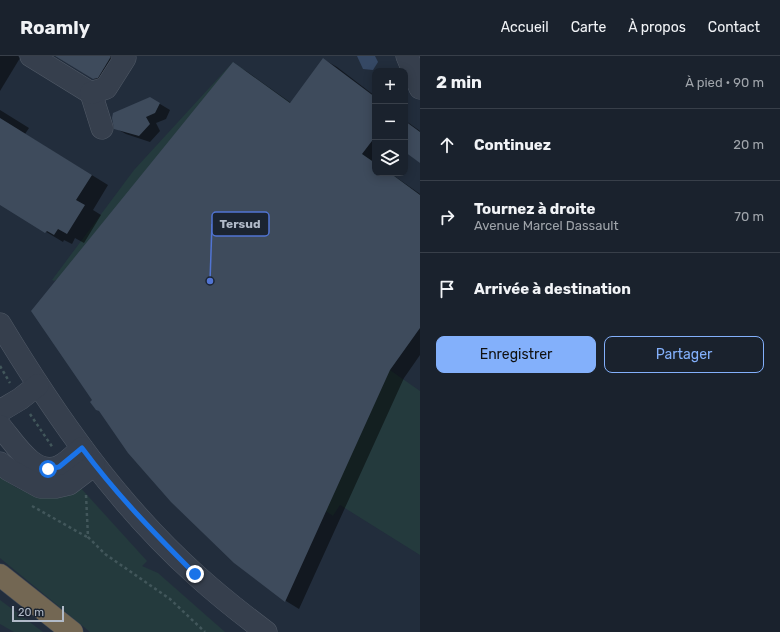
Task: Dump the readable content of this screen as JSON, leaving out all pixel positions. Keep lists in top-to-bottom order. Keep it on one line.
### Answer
{"places":["Tersud"],"scale_bar":"20 m","page":{"header":"Roamly","nav":["Accueil","Carte","À propos","Contact"],"heading":["2 min","À pied · 90 m"],"map_buttons":["+","−"],"list":[["Continuez","20 m"],["Tournez à droite","Avenue Marcel Dassault","70 m"],"Arrivée à destination"],"buttons":["Enregistrer","Partager"],"scale":"20 m"}}
